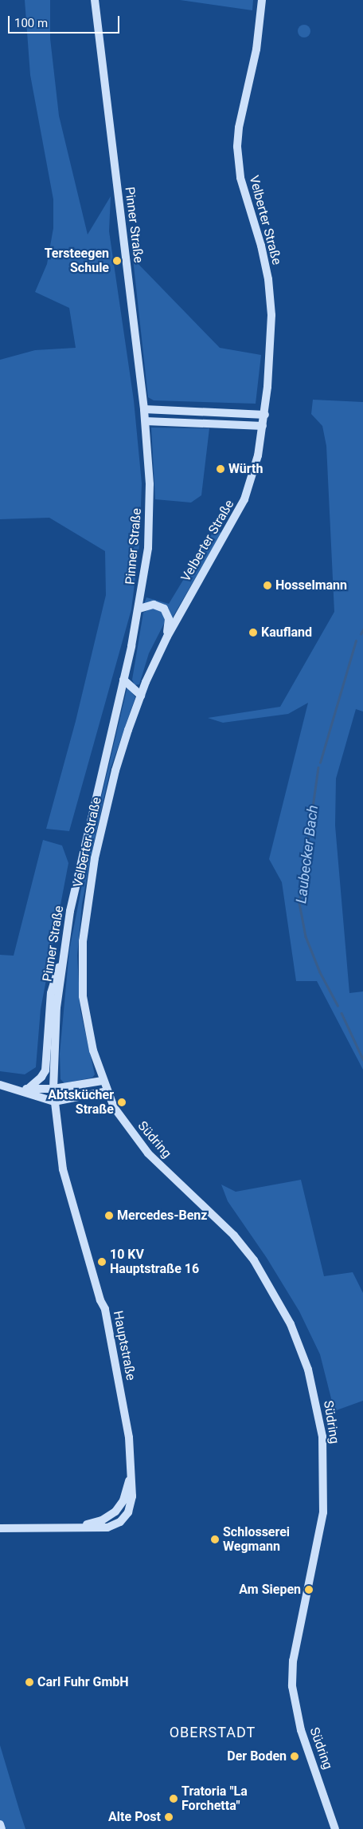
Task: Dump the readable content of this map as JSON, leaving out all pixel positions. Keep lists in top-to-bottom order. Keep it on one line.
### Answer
{"streets":{"street":["Velberter Straße","Pinner Straße","Südring","Hauptstraße"]},"crossings":[["Velberter Straße","Südring"],["Pinner Straße","Hauptstraße"]],"districts":["OBERSTADT"],"water":["Laubecker Bach"],"places":["Tersteegen Schule","Würth","Hosselmann","Kaufland","Abtskücher Straße","Mercedes-Benz","10 KV Hauptstraße 16","Schlosserei Wegmann","Am Siepen","Carl Fuhr GmbH","Der Boden","Tratoria \"La Forchetta\"","Alte Post"],"scale_bar":"100 m"}
